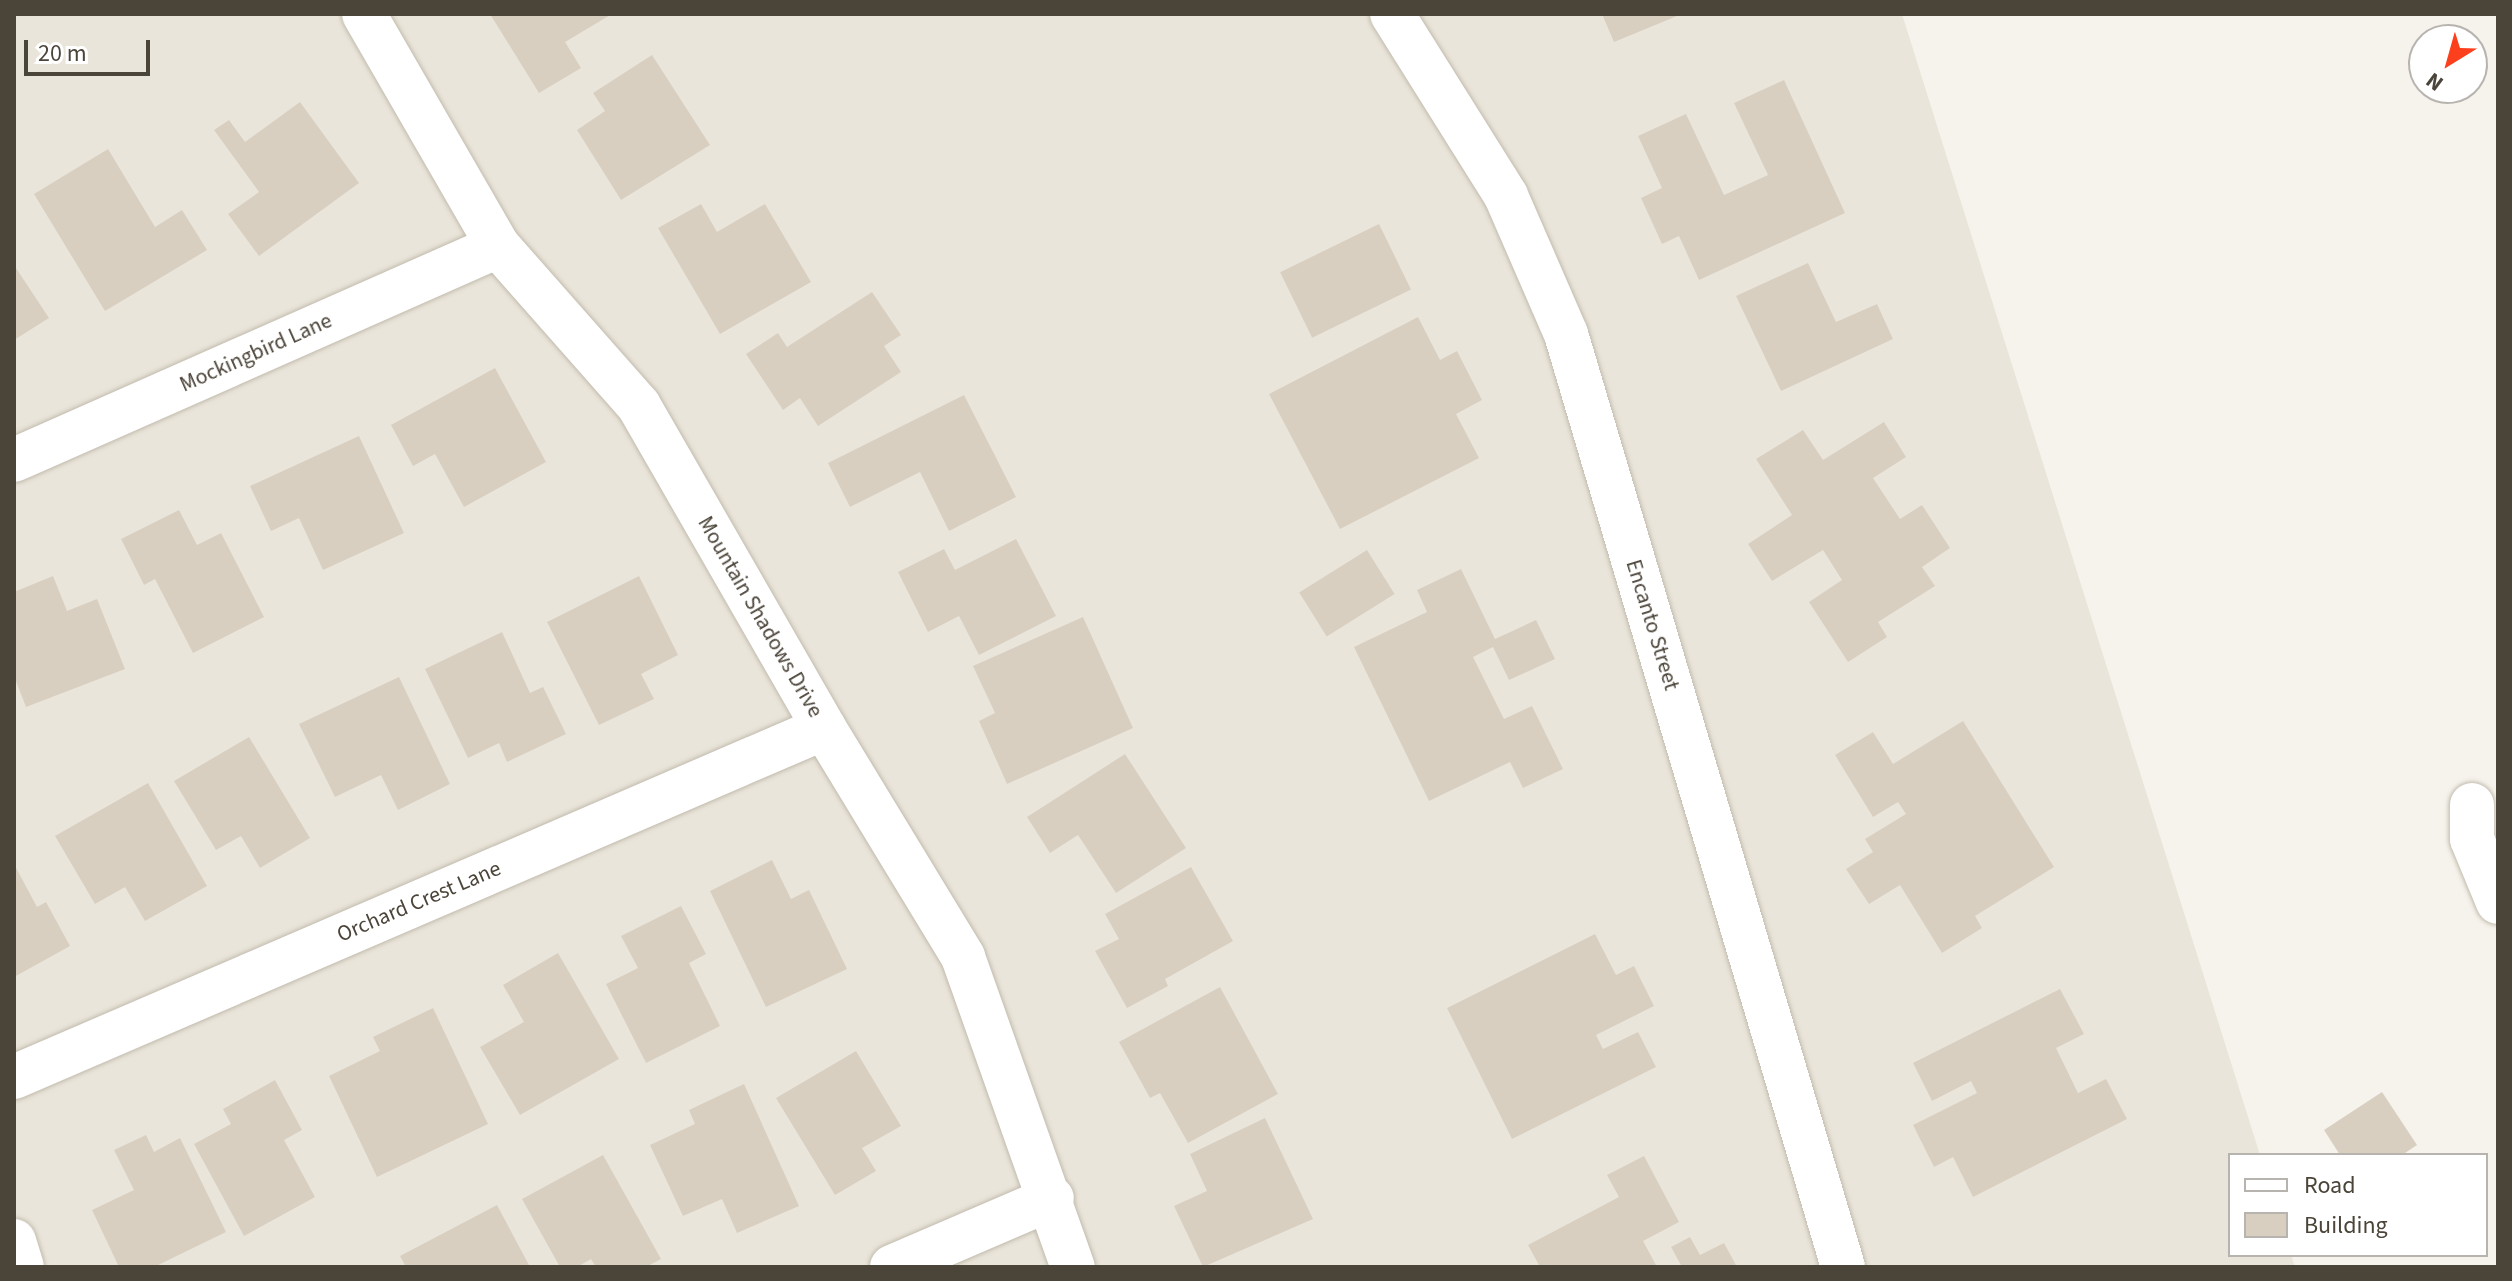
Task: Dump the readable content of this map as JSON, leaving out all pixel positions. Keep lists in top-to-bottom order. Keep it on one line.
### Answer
{"streets":{"street":["Mockingbird Lane","Mountain Shadows Drive","Encanto Street","Orchard Crest Lane"]},"crossings":[["Mockingbird Lane","Mountain Shadows Drive"],["Mountain Shadows Drive","Orchard Crest Lane"]],"legend":["Road","Building"],"scale_bar":"20 m","north":"bottom left"}
